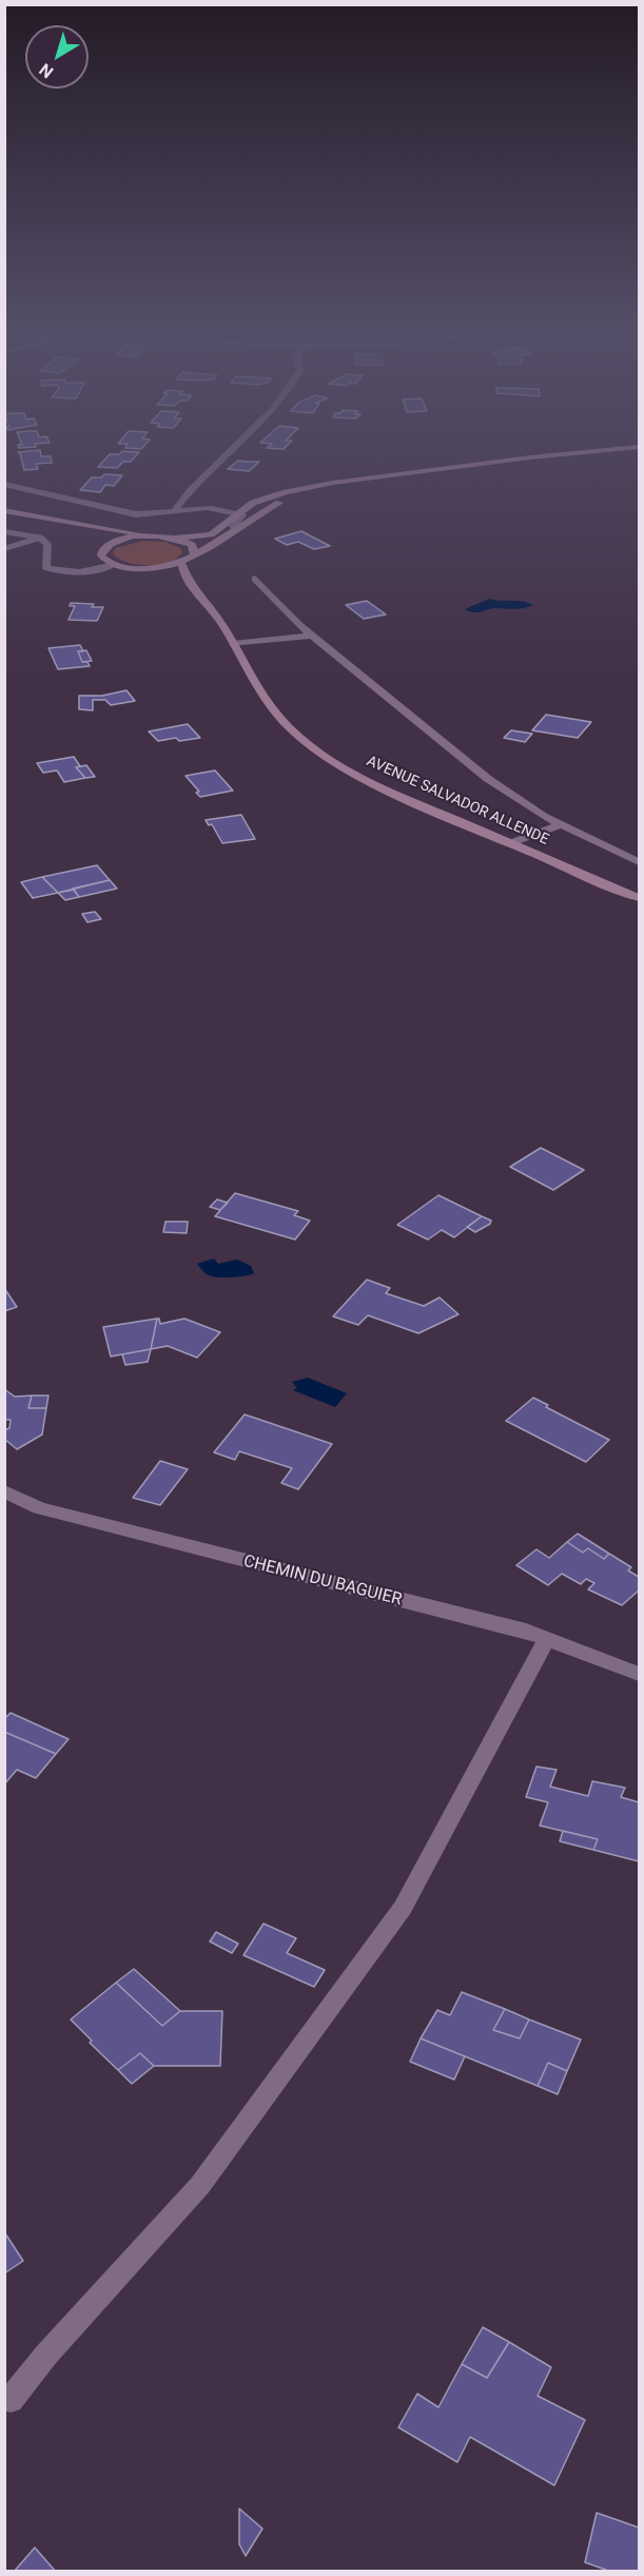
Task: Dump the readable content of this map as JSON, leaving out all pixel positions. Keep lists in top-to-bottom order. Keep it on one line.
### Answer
{"streets":{"main road":["AVENUE SALVADOR ALLENDE"],"street":["CHEMIN DU BAGUIER"]},"north":"bottom left"}
